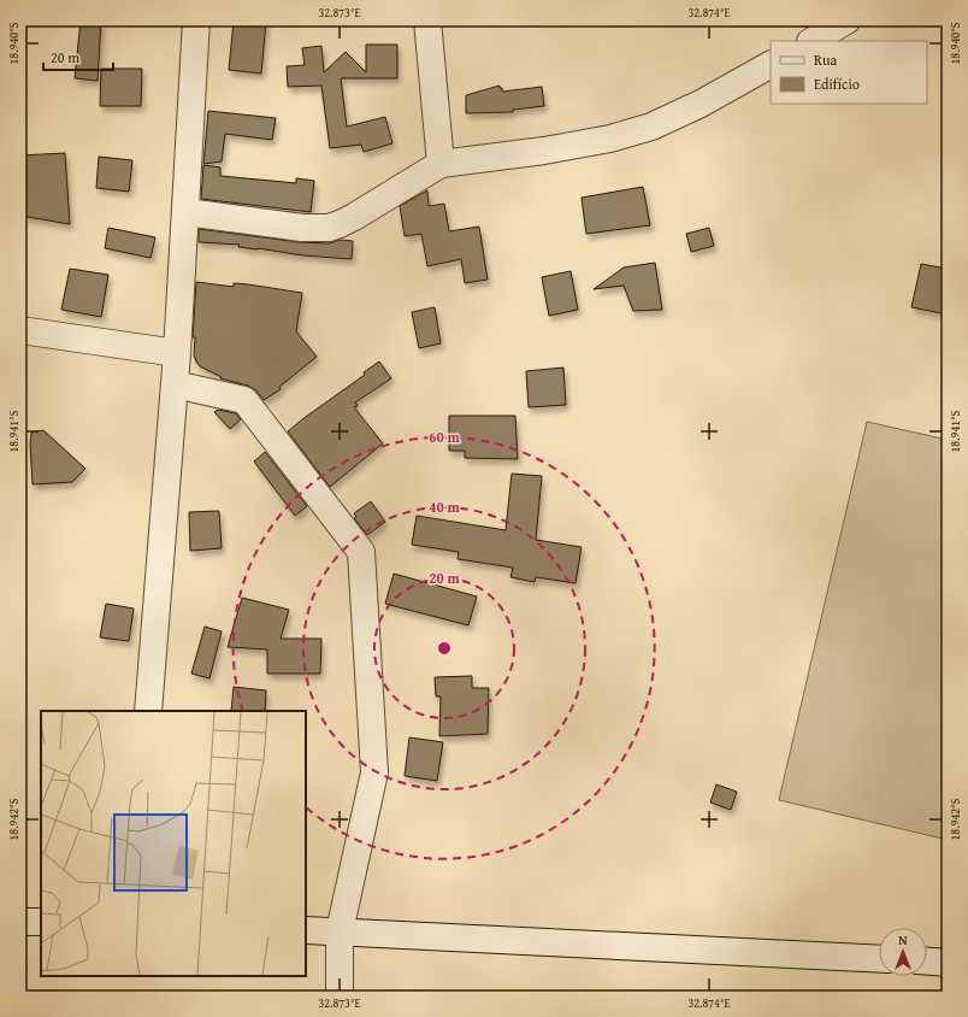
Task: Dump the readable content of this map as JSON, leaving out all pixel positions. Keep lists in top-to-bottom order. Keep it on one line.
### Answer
{"legend":["Rua","Edifício"],"scale_bar":"20 m","north":"top","coordinates":["32.873°E","32.874°E","18.940°S","18.941°S","18.942°S"],"rings":["60 m","40 m","20 m"]}
